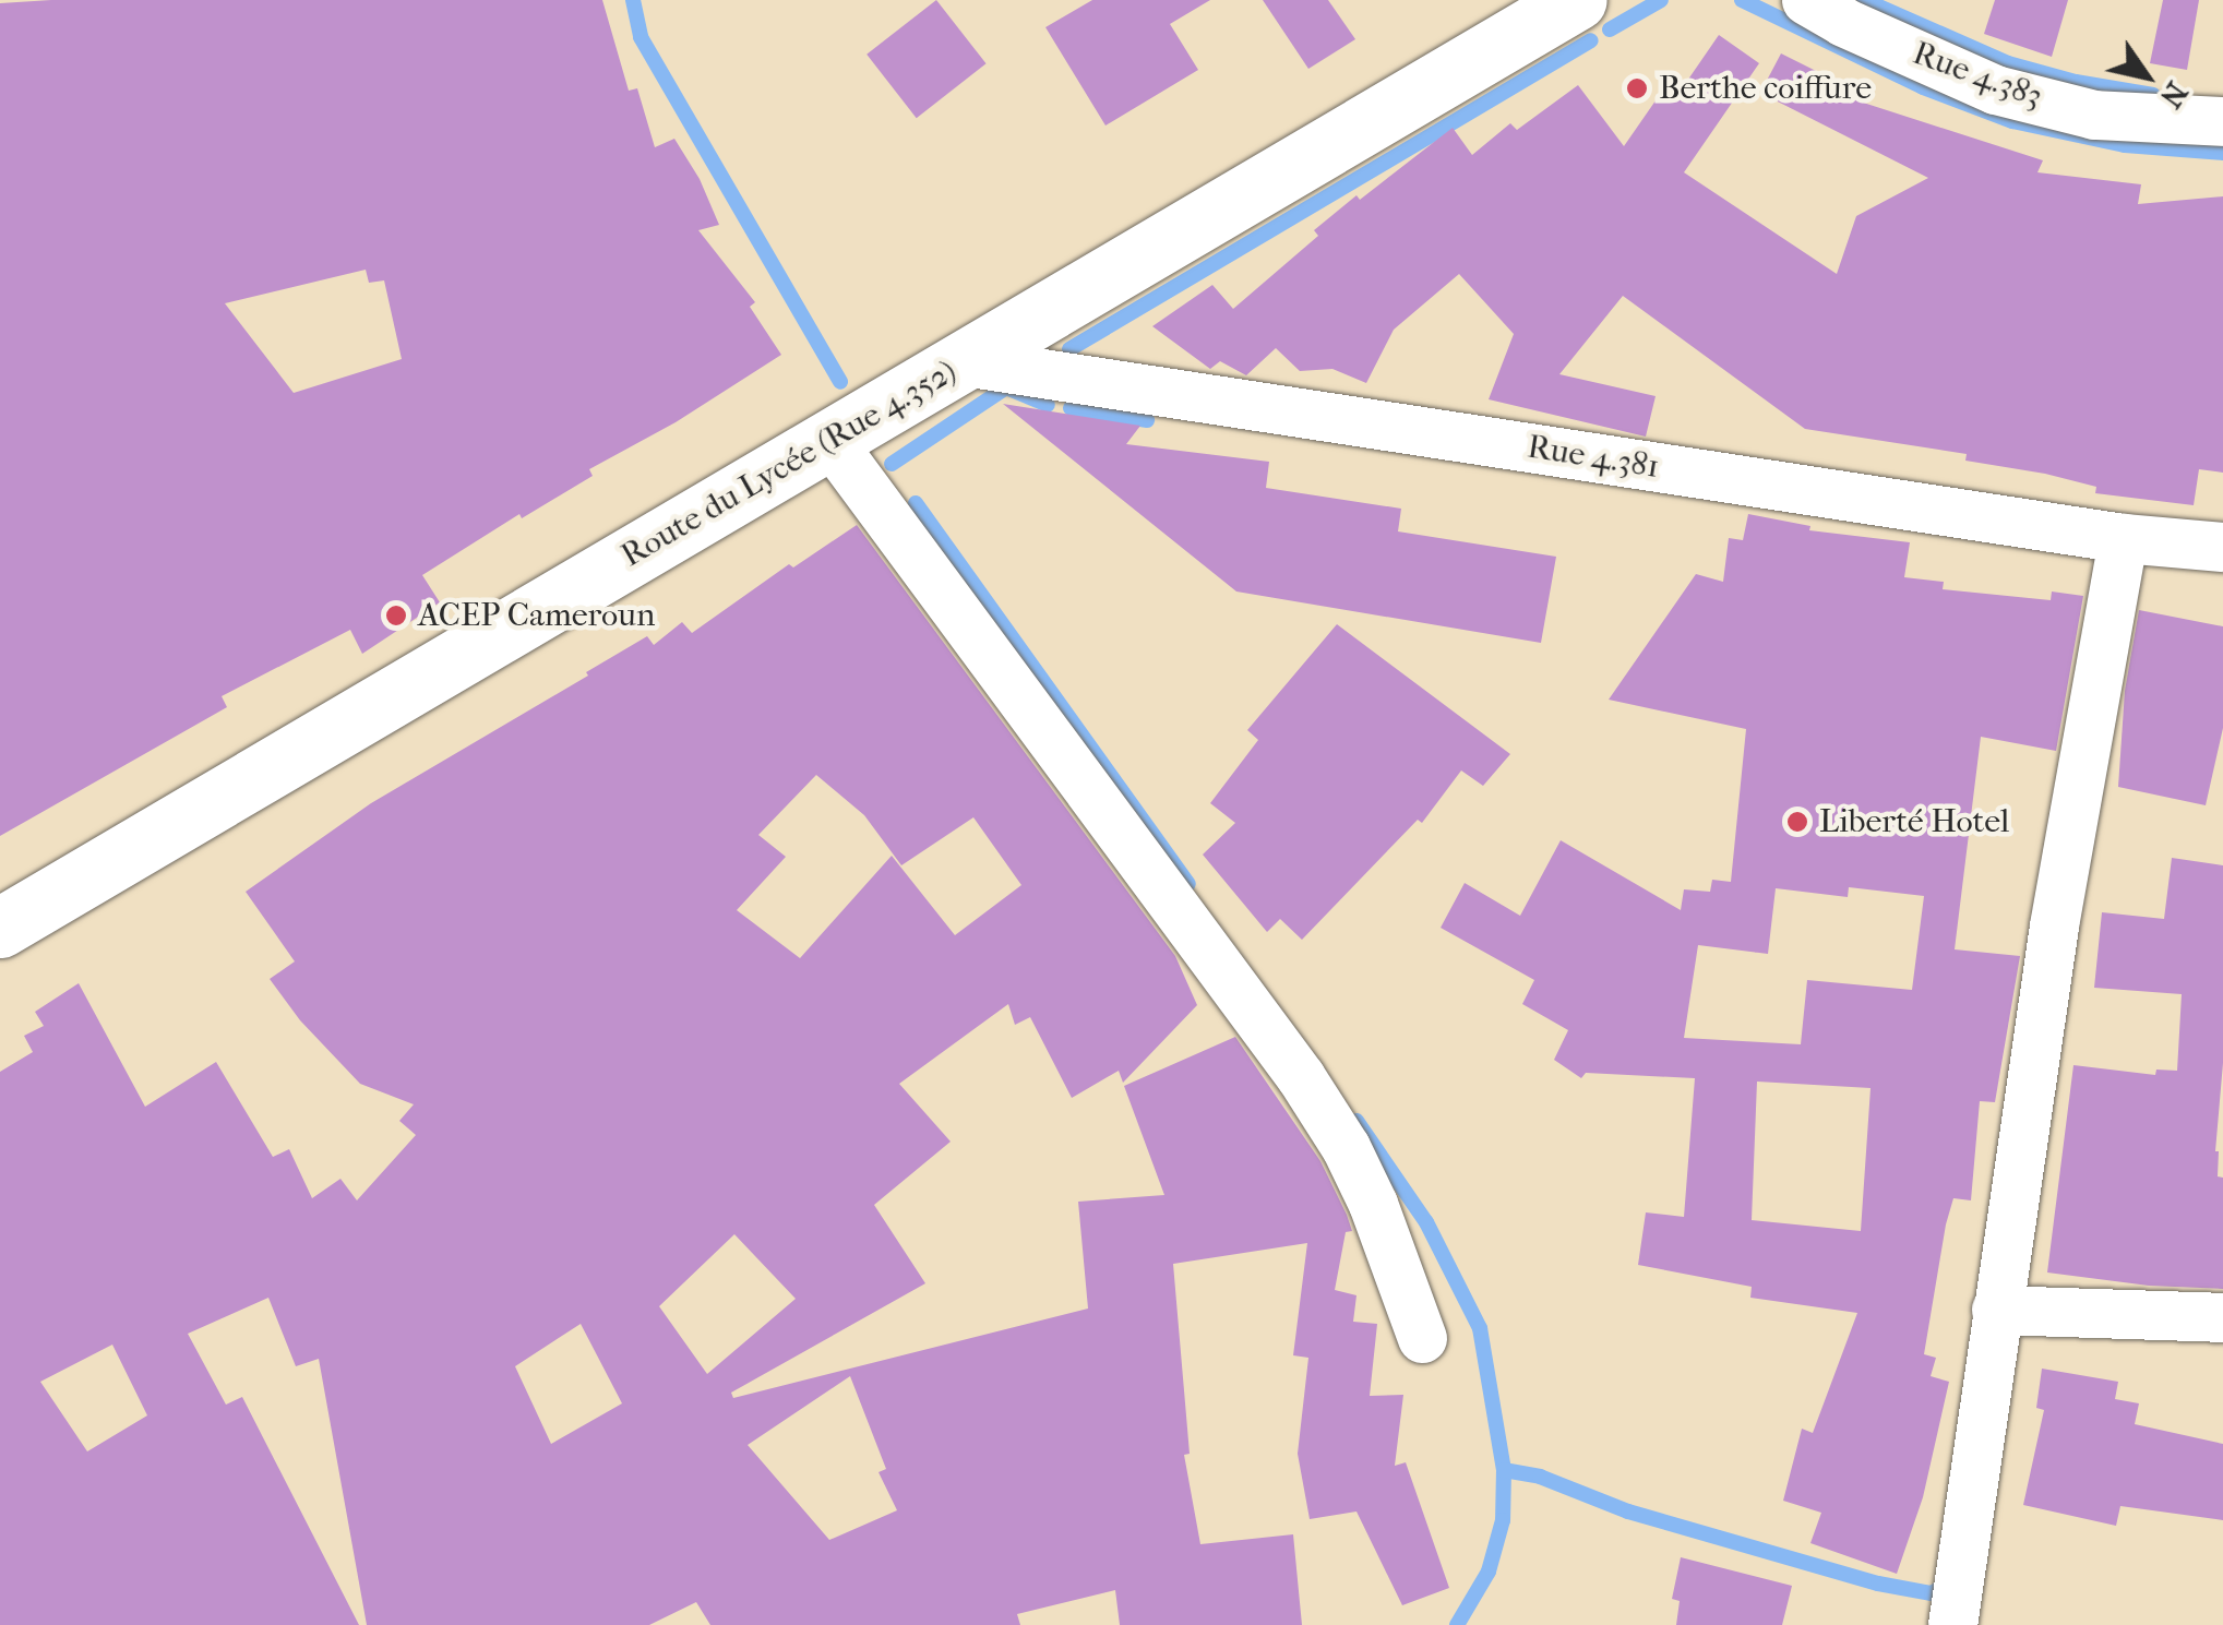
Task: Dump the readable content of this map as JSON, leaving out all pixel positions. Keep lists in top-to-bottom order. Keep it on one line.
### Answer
{"streets":{"main road":["Route du Lycée (Rue 4.352)"],"street":["Rue 4.383","Rue 4.381"]},"crossings":[["Rue 4.381","Route du Lycée (Rue 4.352)"]],"places":["Berthe coiffure","ACEP Cameroun","Liberté Hotel"],"north":"bottom right"}
